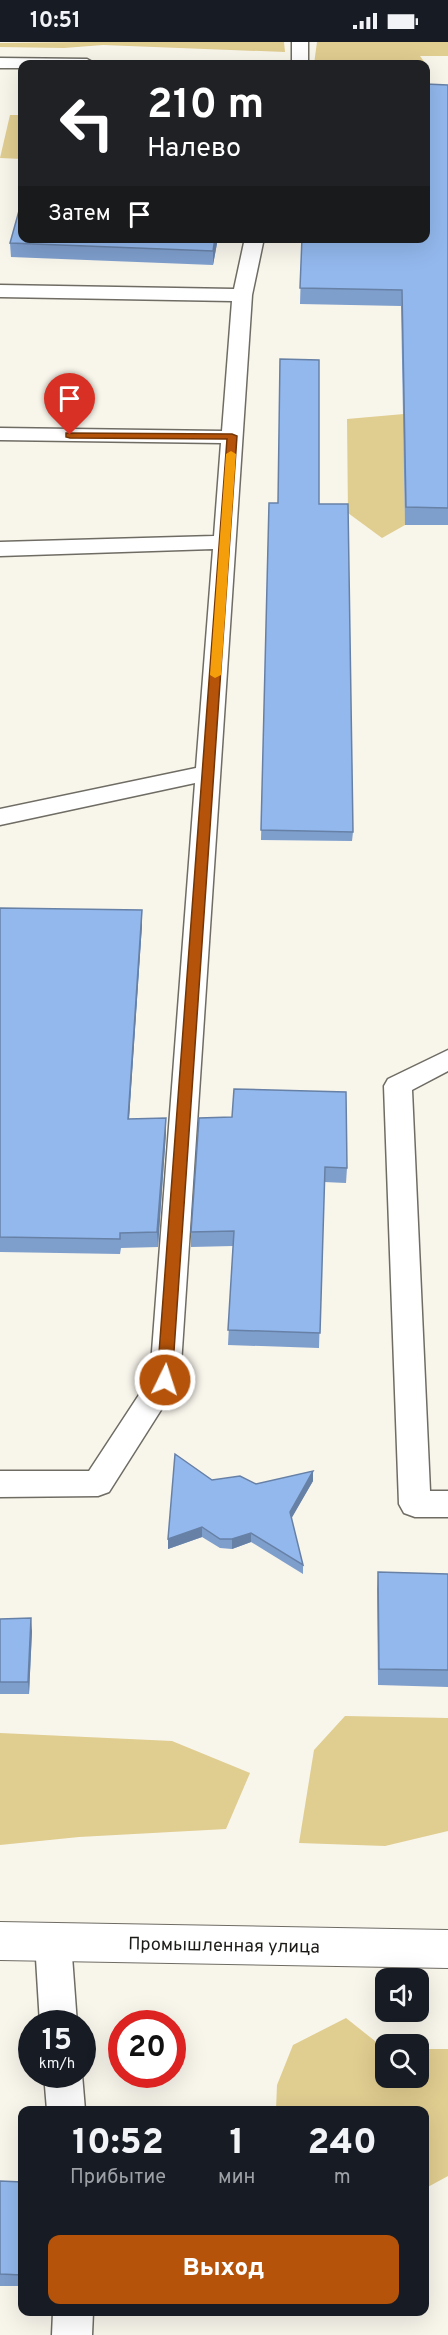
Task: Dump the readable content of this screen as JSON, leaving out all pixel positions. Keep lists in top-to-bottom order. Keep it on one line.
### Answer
{"streets":{"street":["Промышленная улица"]},"page":{"status":"10:51","turn":["210 m","Налево"],"then":"Затем","speed":"15 km/h","limit":"20","eta":["10:52","Прибытие","1","мин","240","m"],"buttons":"Выход"}}
